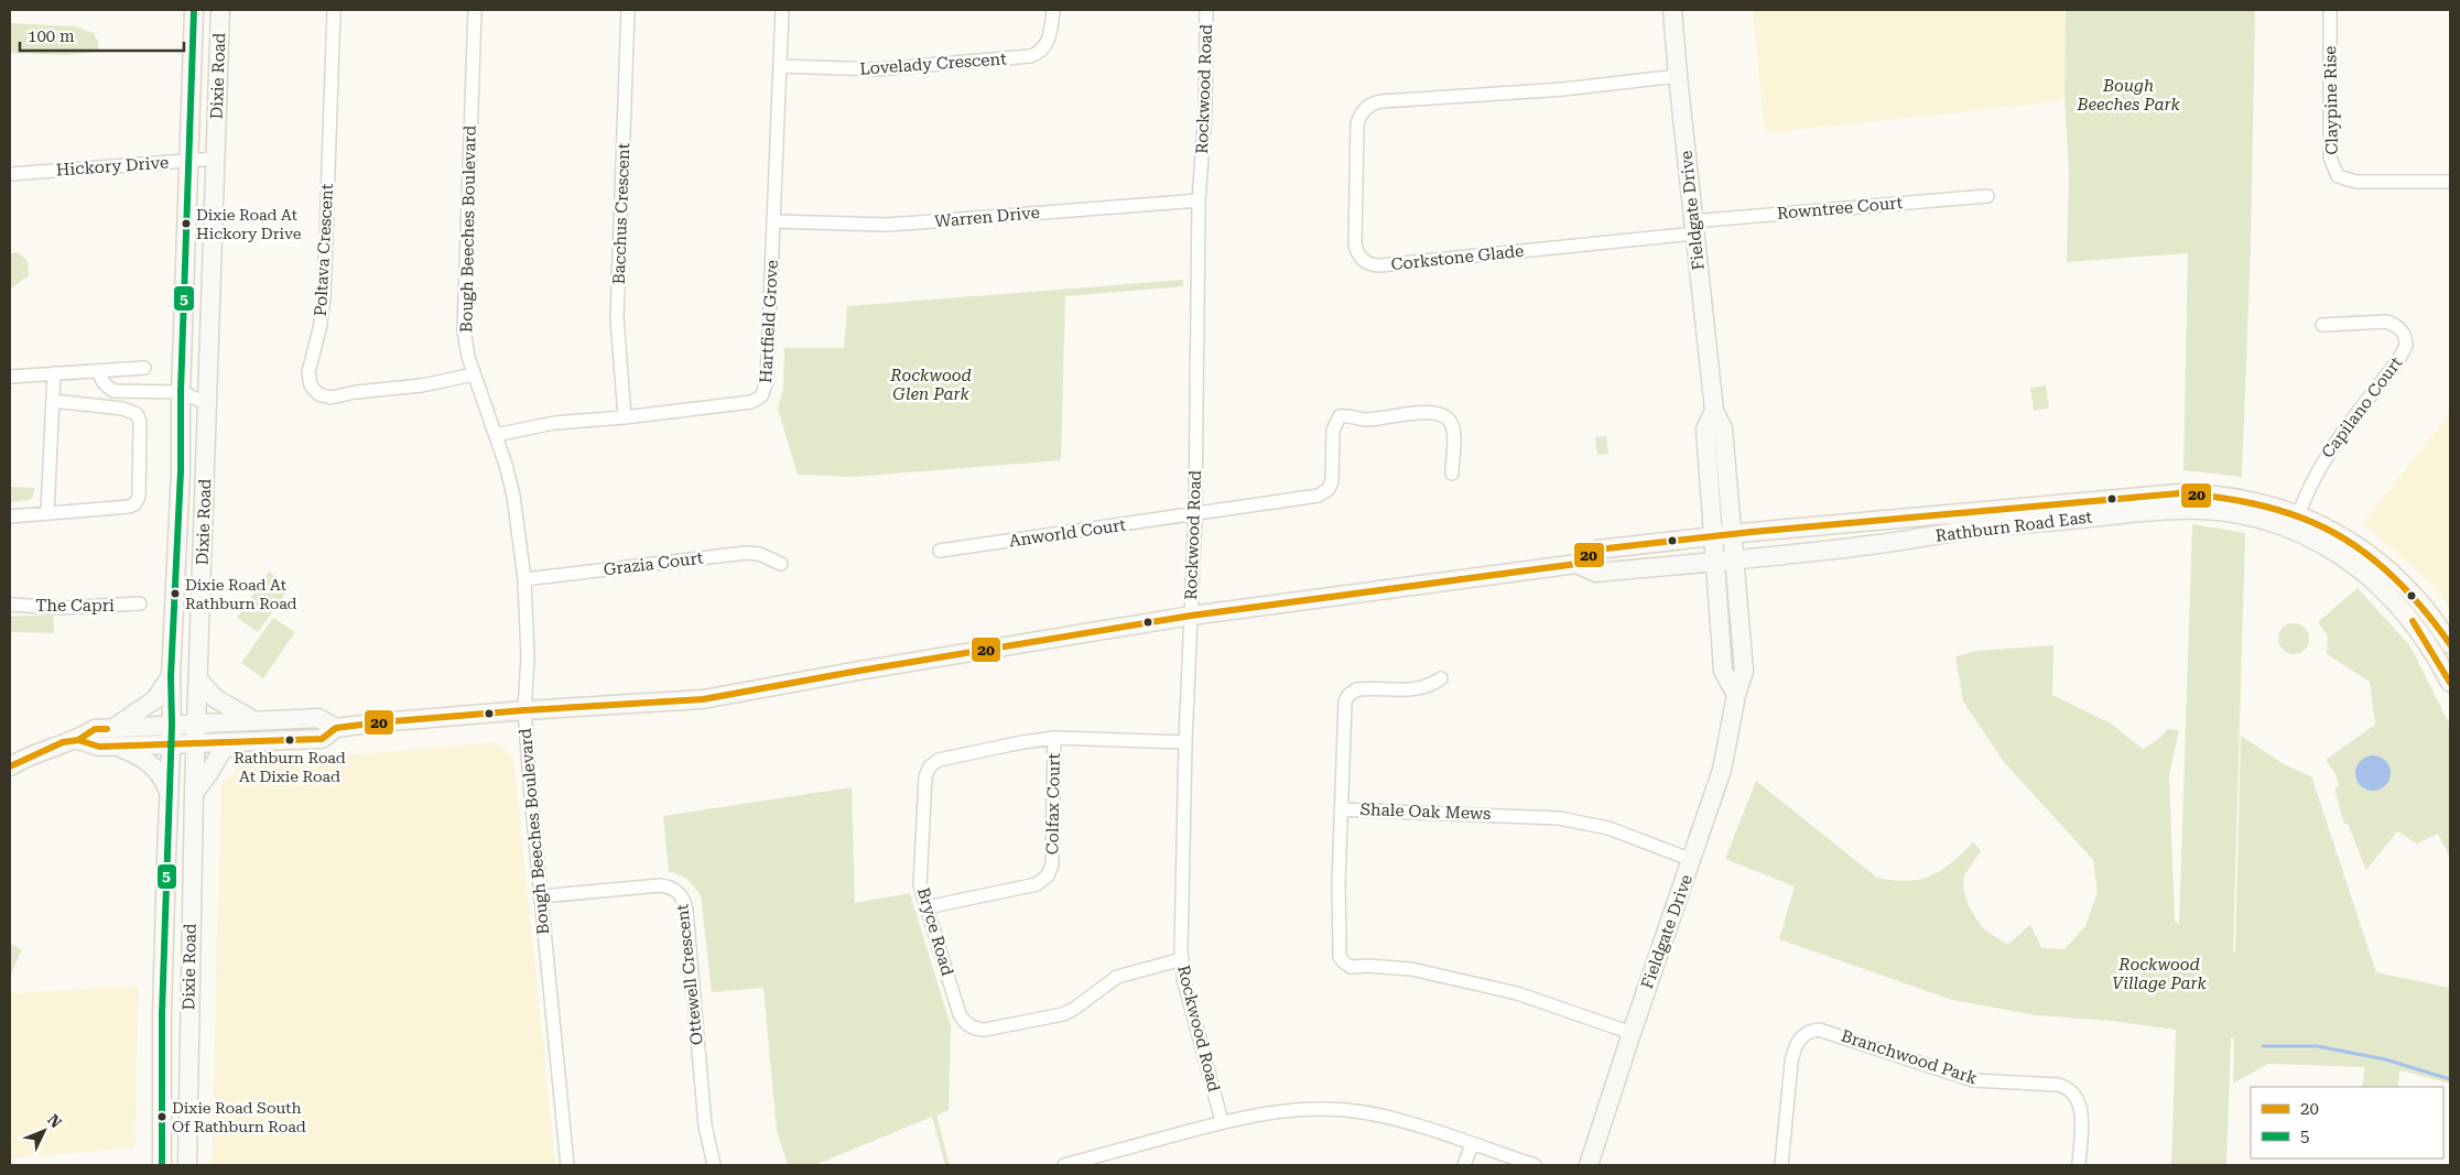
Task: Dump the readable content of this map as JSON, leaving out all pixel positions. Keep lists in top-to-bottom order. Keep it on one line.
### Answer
{"streets":{"street":["Lovelady Crescent","Dixie Road","Rockwood Road","Claypine Rise","Hickory Drive","Rowntree Court","Fieldgate Drive","Bacchus Crescent","Warren Drive","Bough Beeches Boulevard","Poltava Crescent","Corkstone Glade","Hartfield Grove","Capilano Court","Rathburn Road East","Anworld Court","Grazia Court","The Capri","Colfax Court","Shale Oak Mews","Bryce Road","Ottewell Crescent","Branchwood Park"]},"crossings":[["Lovelady Crescent","Hartfield Grove"],["Dixie Road","Hickory Drive"],["Dixie Road","Rathburn Road East"],["Rockwood Road","Warren Drive"],["Rockwood Road","Rathburn Road East"],["Rockwood Road","Anworld Court"],["Rockwood Road","Bryce Road"],["Rowntree Court","Fieldgate Drive"],["Rowntree Court","Corkstone Glade"],["Fieldgate Drive","Corkstone Glade"],["Fieldgate Drive","Rathburn Road East"],["Fieldgate Drive","Shale Oak Mews"],["Bacchus Crescent","Hartfield Grove"],["Warren Drive","Hartfield Grove"],["Bough Beeches Boulevard","Poltava Crescent"],["Bough Beeches Boulevard","Hartfield Grove"],["Bough Beeches Boulevard","Rathburn Road East"],["Bough Beeches Boulevard","Grazia Court"],["Bough Beeches Boulevard","Ottewell Crescent"],["Capilano Court","Rathburn Road East"],["Colfax Court","Bryce Road"]],"parks":["Bough Beeches Park","Rockwood Glen Park","Rockwood Village Park"],"places":["Dixie Road At Hickory Drive","Dixie Road At Rathburn Road","Rathburn Road At Dixie Road","Dixie Road South Of Rathburn Road"],"lines":["transit line 5","transit line 20"],"legend":["20","5"],"scale_bar":"100 m","north":"top right"}
